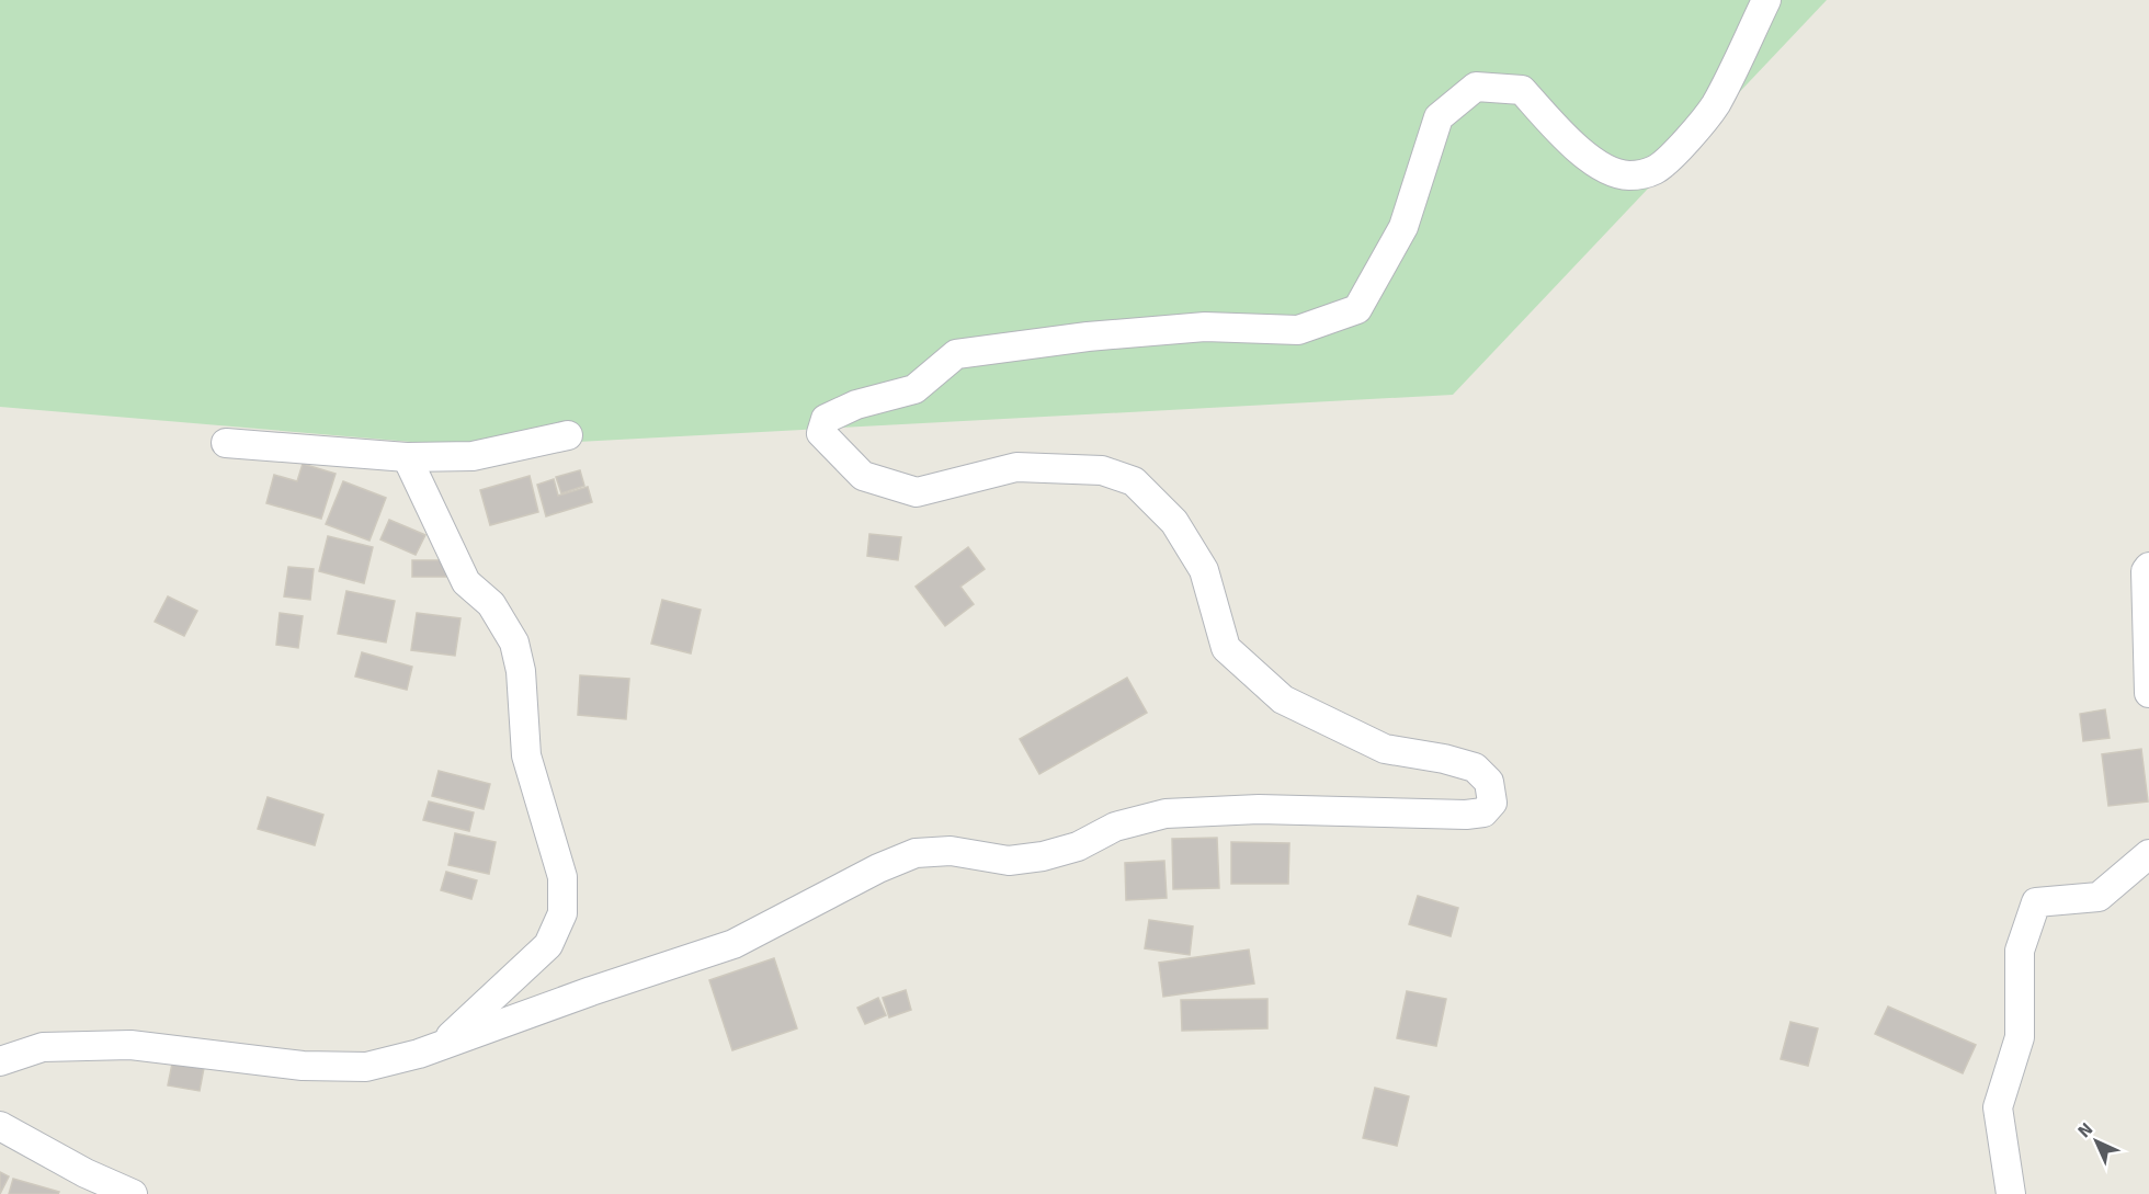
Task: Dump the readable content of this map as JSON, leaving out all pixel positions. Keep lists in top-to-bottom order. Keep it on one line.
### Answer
{"north":"top left"}
